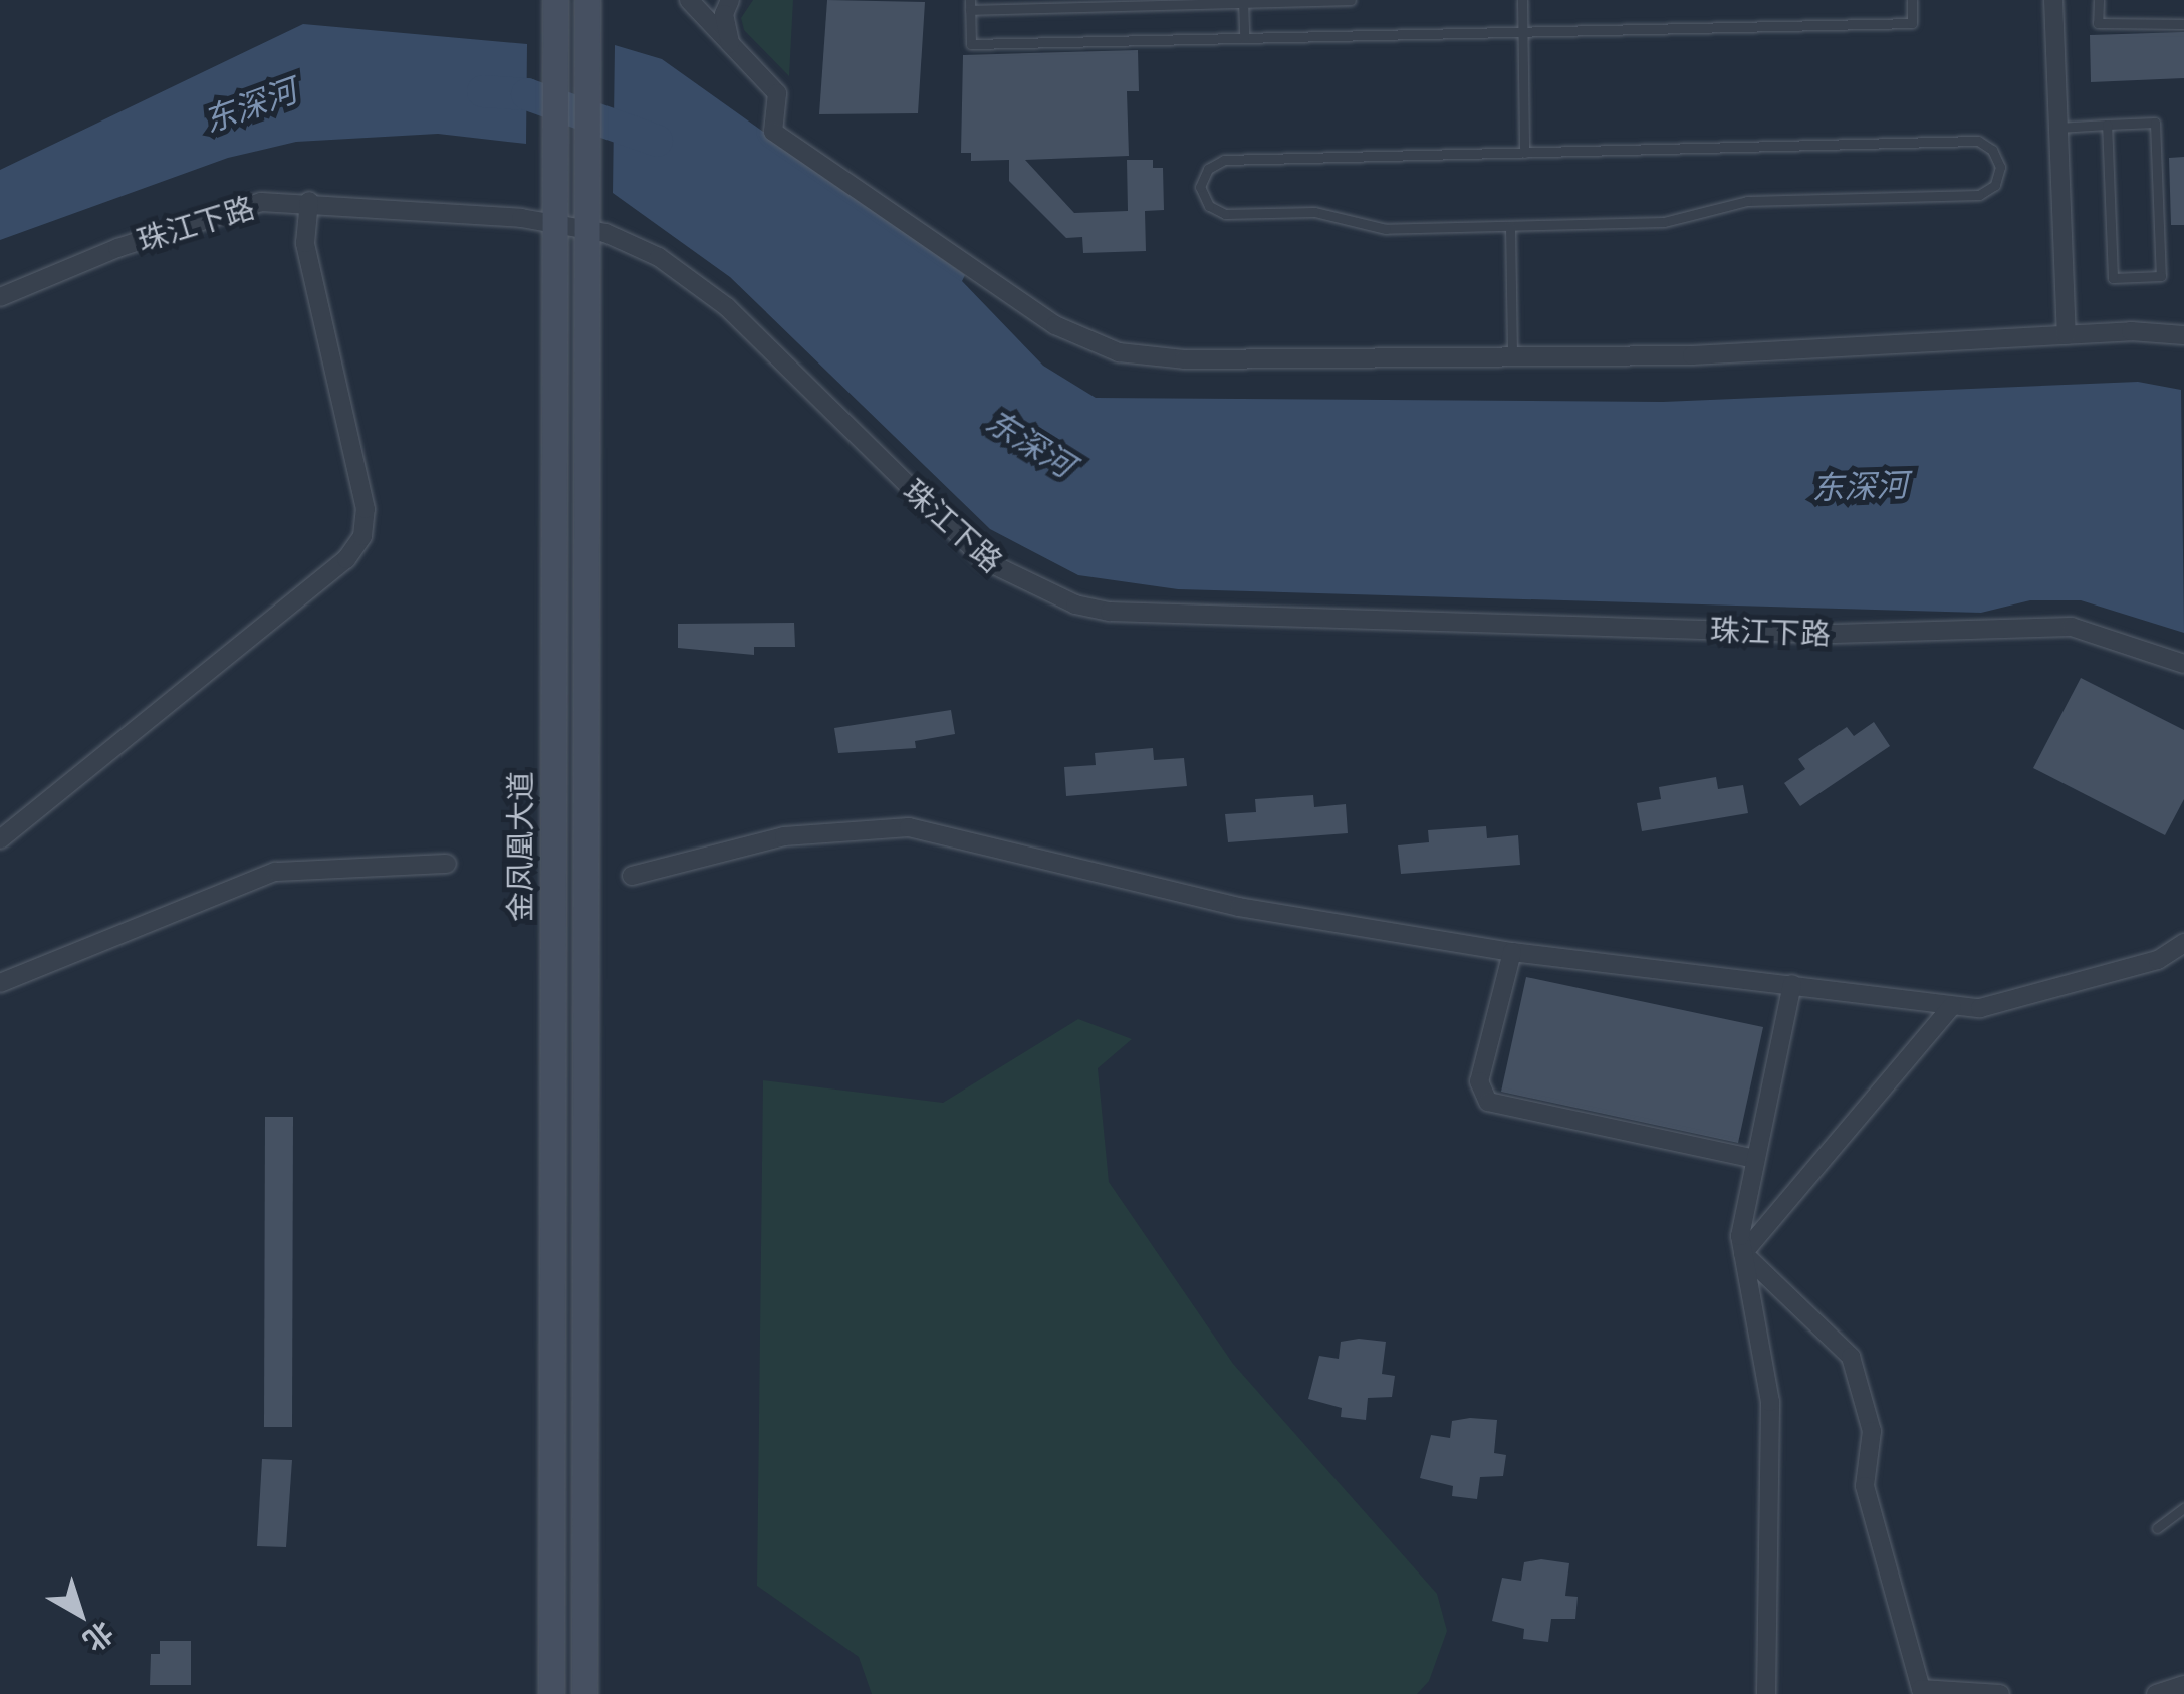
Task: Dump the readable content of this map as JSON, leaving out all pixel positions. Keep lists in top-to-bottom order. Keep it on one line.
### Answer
{"streets":{"street":["珠江下路","金凤凰大道"]},"crossings":[["珠江下路","金凤凰大道"]],"water":["东深河"],"north":"bottom right"}
